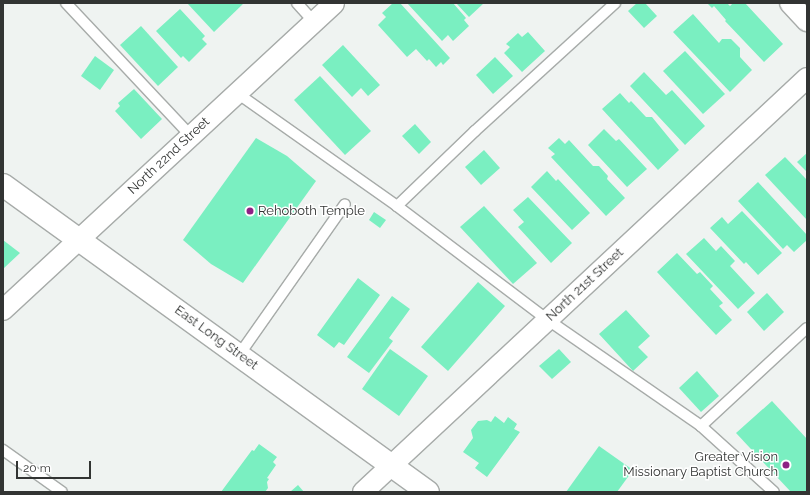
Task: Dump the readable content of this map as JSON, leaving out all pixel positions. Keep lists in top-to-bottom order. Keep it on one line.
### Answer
{"streets":{"street":["North 22nd Street","North 21st Street","East Long Street"]},"crossings":[["North 22nd Street","East Long Street"],["North 21st Street","East Long Street"]],"places":["Rehoboth Temple","Greater Vision Missionary Baptist Church"],"scale_bar":"20 m"}
